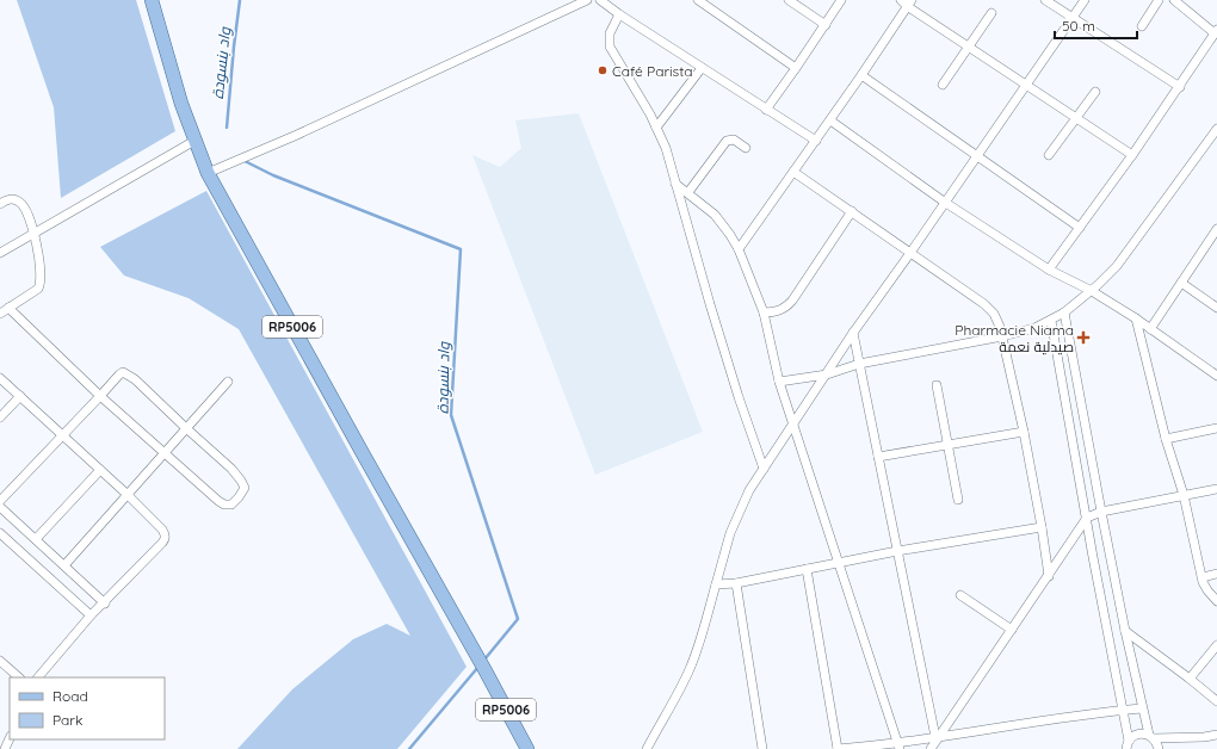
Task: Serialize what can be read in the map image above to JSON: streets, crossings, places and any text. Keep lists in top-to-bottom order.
{
  "streets": {
    "main road": ["RP5006"]
  },
  "water": ["واد بنسودة"],
  "places": {
    "other": ["Café Parista"],
    "health": ["Pharmacie Niama صيدلية نعمة"]
  },
  "legend": ["Road", "Park"],
  "scale_bar": "50 m"
}
